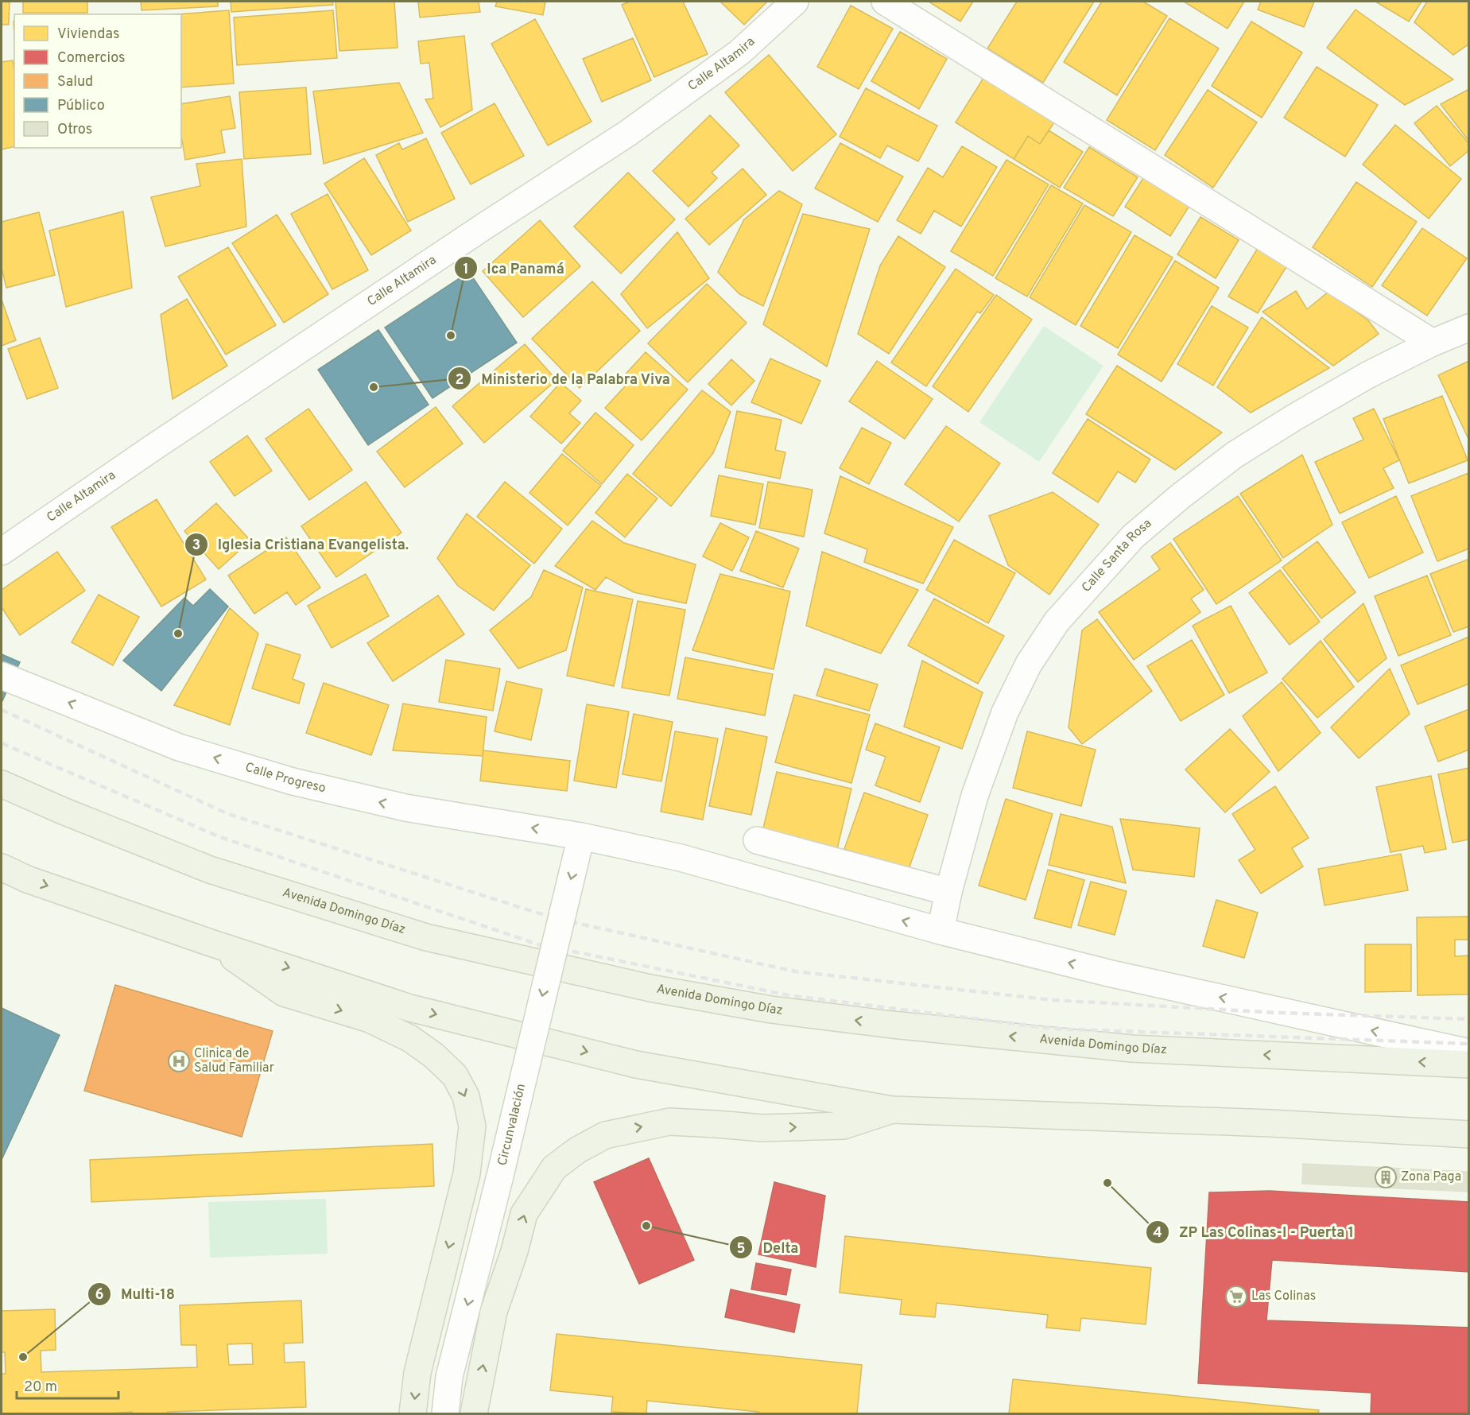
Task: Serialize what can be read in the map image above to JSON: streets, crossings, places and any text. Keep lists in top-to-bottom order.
{
  "streets": {
    "main road": ["Avenida Domingo Díaz"],
    "street": [
      "Calle Altamira",
      "Calle Santa Rosa",
      "Calle Progreso",
      "Circunvalación"
    ]
  },
  "crossings": [
    ["Calle Santa Rosa", "Calle Progreso"],
    ["Calle Progreso", "Circunvalación"]
  ],
  "one_way": ["Calle Progreso", "Circunvalación"],
  "places": {
    "other": [
      "Ica Panamá",
      "Ministerio de la Palabra Viva",
      "Iglesia Cristiana Evangelista.",
      "ZP Las Colinas-I - Puerta 1",
      "Delta",
      "Multi-18"
    ],
    "hospital": ["Clinica de Salud Familiar"],
    "building": ["Zona Paga"],
    "supermarket": ["Las Colinas"]
  },
  "legend": [
    "Viviendas",
    "Comercios",
    "Salud",
    "Público",
    "Otros"
  ],
  "scale_bar": "20 m"
}
